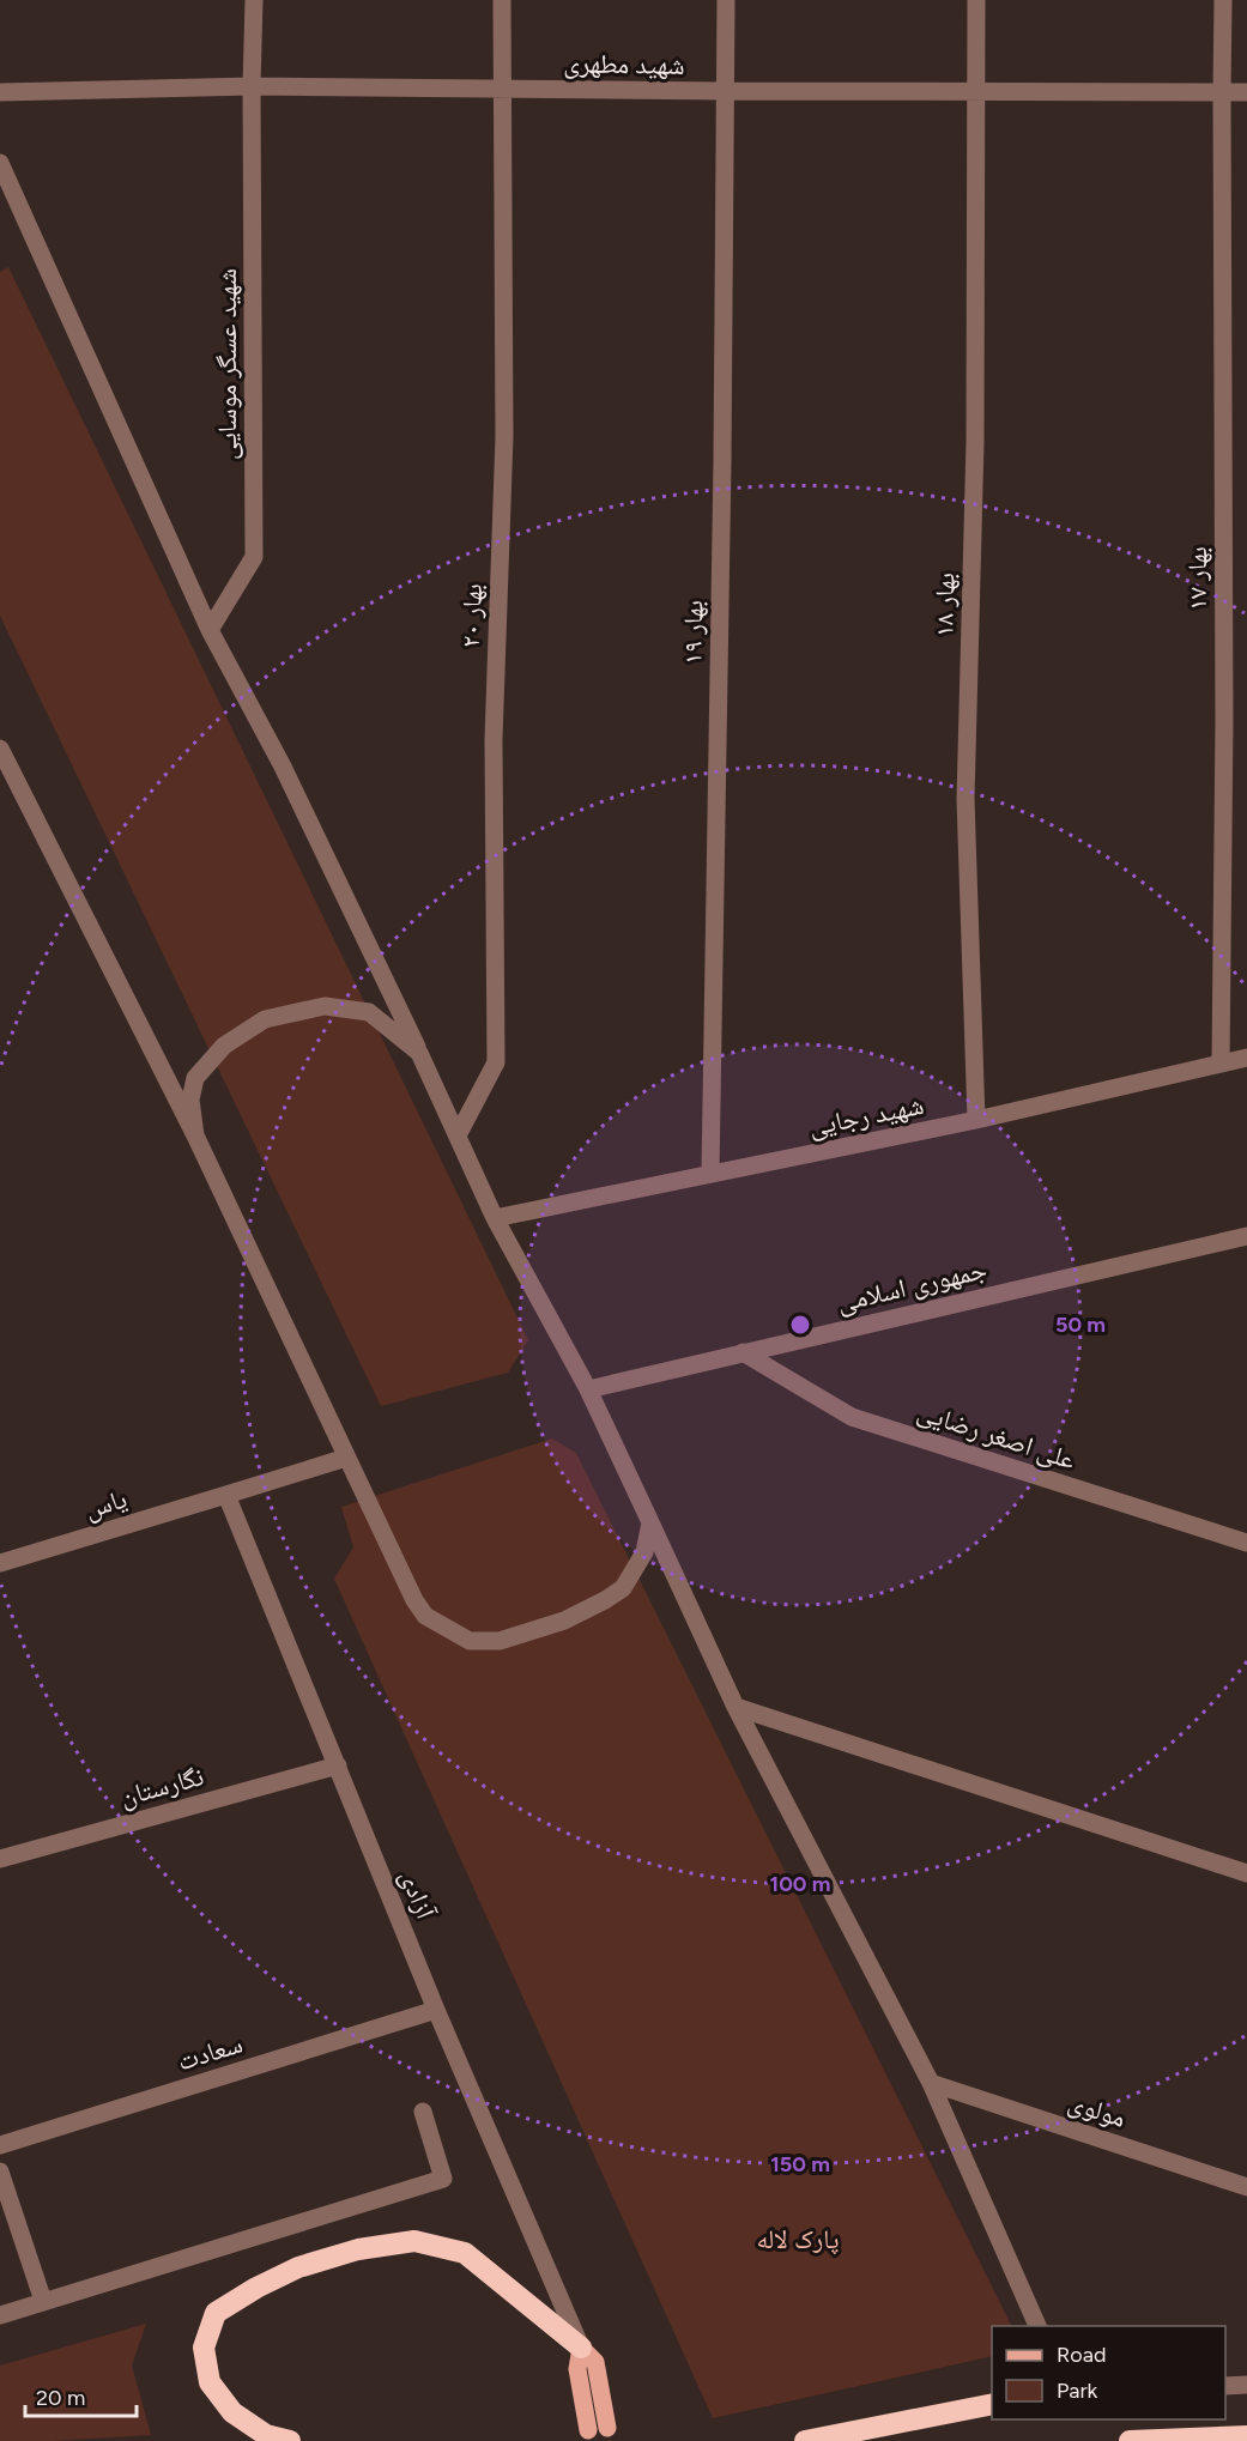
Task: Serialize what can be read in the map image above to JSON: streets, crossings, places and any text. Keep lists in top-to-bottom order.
{
  "streets": {
    "street": [
      "شهید مطهری",
      "شهید عسگر موسایی",
      "بهار ۱۷",
      "بهار ۱۸",
      "بهار ۲۰",
      "بهار ۱۹",
      "شهید رجایی",
      "جمهوری اسلامی",
      "علی اصغر رضایی",
      "یاس",
      "نگارستان",
      "آزادی",
      "سعادت",
      "مولوی"
    ]
  },
  "crossings": [
    ["شهید مطهری", "شهید عسگر موسایی"],
    ["شهید مطهری", "بهار ۱۷"],
    ["شهید مطهری", "بهار ۱۸"],
    ["شهید مطهری", "بهار ۲۰"],
    ["شهید مطهری", "بهار ۱۹"],
    ["بهار ۱۷", "شهید رجایی"],
    ["بهار ۱۸", "شهید رجایی"],
    ["بهار ۱۹", "شهید رجایی"],
    ["جمهوری اسلامی", "علی اصغر رضایی"],
    ["یاس", "آزادی"],
    ["نگارستان", "آزادی"],
    ["آزادی", "سعادت"]
  ],
  "parks": ["پارک لاله"],
  "legend": ["Road", "Park"],
  "scale_bar": "20 m",
  "rings": ["50 m", "100 m", "150 m"]
}
